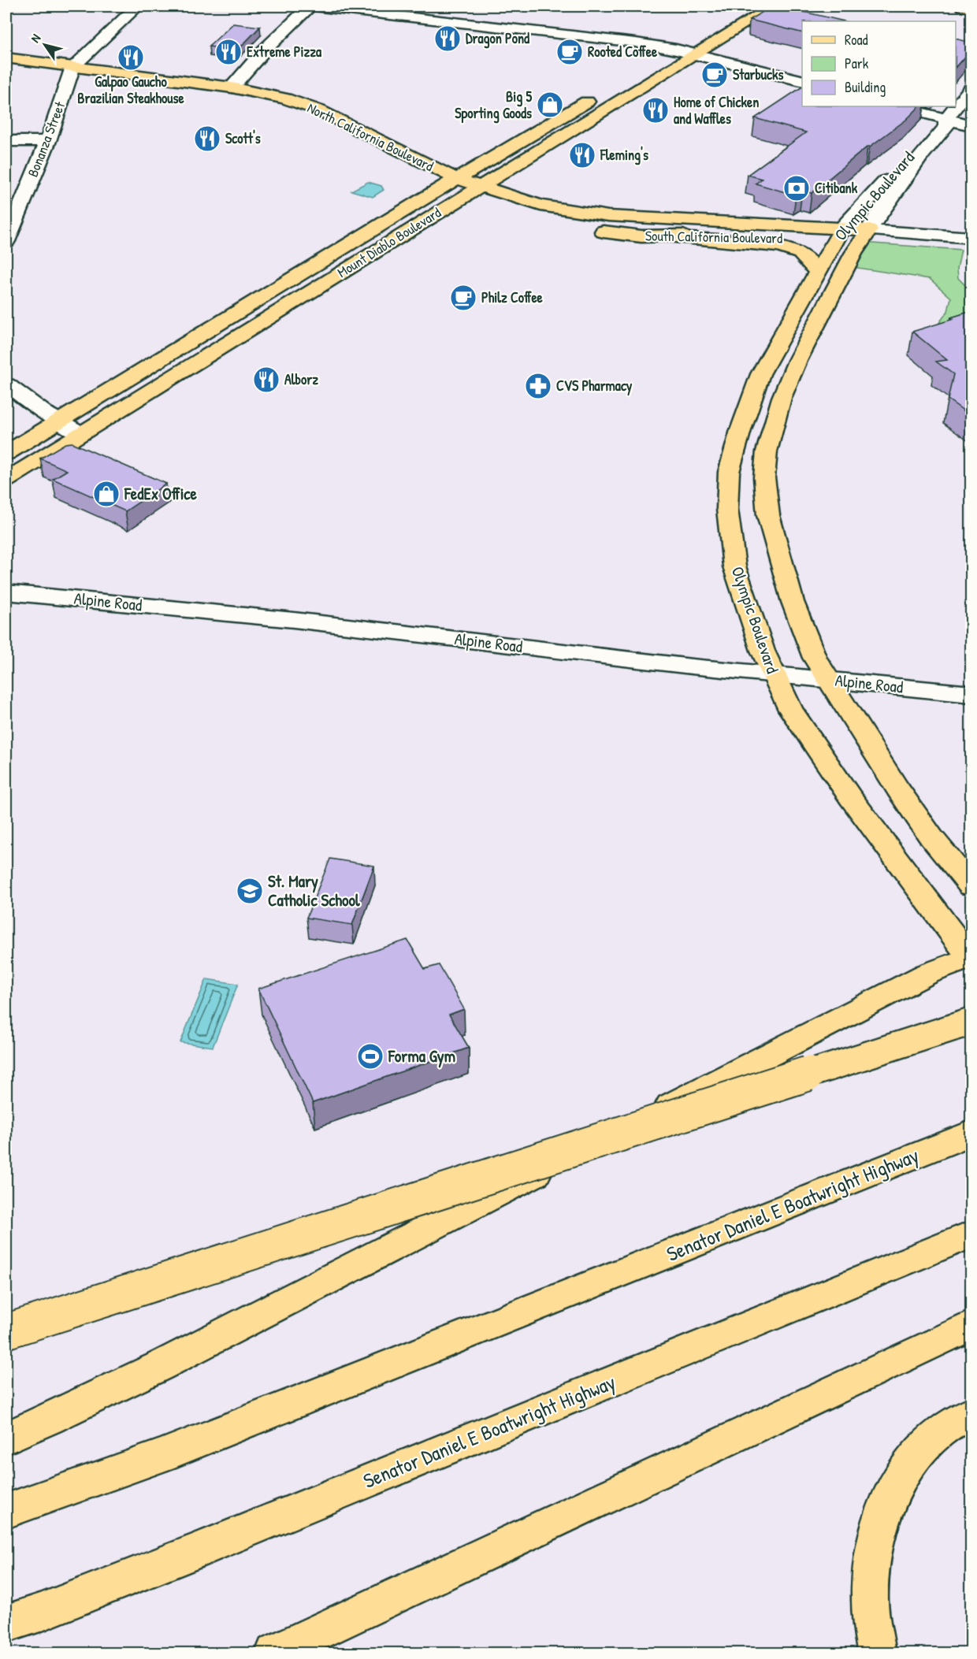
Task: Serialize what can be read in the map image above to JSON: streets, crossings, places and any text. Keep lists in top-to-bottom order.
{
  "streets": {
    "main road": [
      "North California Boulevard",
      "Olympic Boulevard",
      "South California Boulevard",
      "Mount Diablo Boulevard",
      "Senator Daniel E Boatwright Highway"
    ],
    "street": ["Bonanza Street", "Alpine Road"]
  },
  "crossings": [
    ["North California Boulevard", "Bonanza Street"],
    ["North California Boulevard", "South California Boulevard"],
    ["North California Boulevard", "Mount Diablo Boulevard"],
    ["Olympic Boulevard", "South California Boulevard"],
    ["Olympic Boulevard", "Alpine Road"],
    ["South California Boulevard", "Mount Diablo Boulevard"]
  ],
  "places": {
    "restaurant": [
      "Dragon Pond",
      "Extreme Pizza",
      "Galpao Gaucho Brazilian Steakhouse",
      "Home of Chicken and Waffles",
      "Scott's",
      "Fleming's",
      "Alborz"
    ],
    "cafe": ["Rooted Coffee", "Starbucks", "Philz Coffee"],
    "shop": ["Big 5 Sporting Goods", "FedEx Office"],
    "bank": ["Citibank"],
    "pharmacy": ["CVS Pharmacy"],
    "school or university": ["St. Mary Catholic School"],
    "sports": ["Forma Gym"]
  },
  "legend": ["Road", "Park", "Building"],
  "north": "top left"
}
